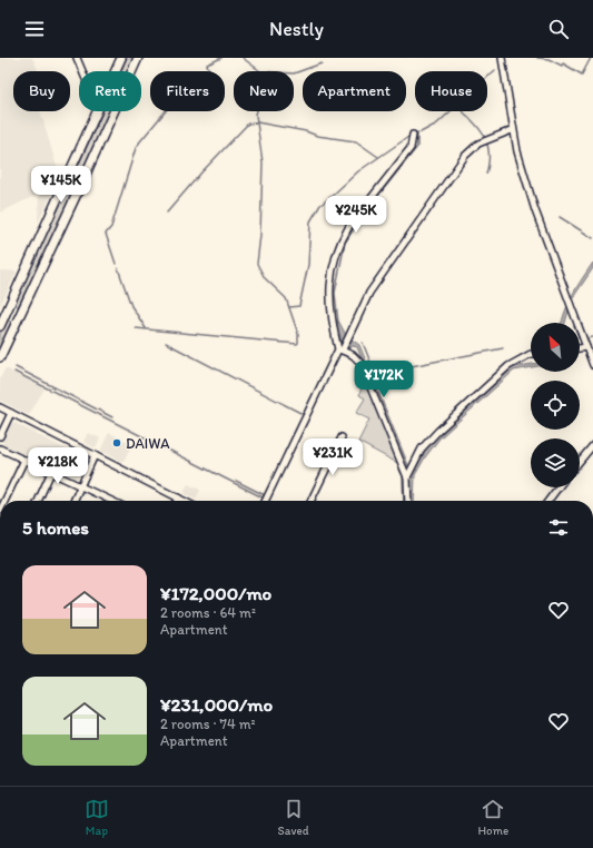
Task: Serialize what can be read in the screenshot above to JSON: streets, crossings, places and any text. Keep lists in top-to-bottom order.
{
  "places": ["DAIWA"],
  "north": "top left",
  "page": {
    "header": "Nestly",
    "chip": [
      "Buy",
      "Rent",
      "Filters",
      "New",
      "Apartment",
      "House"
    ],
    "price": [
      "¥145K",
      "¥245K",
      "¥172K",
      "¥231K",
      "¥218K"
    ],
    "heading": "5 homes",
    "list": [
      {
        "name": "¥172,000/mo",
        "note": "2 rooms · 64 m² · Apartment"
      },
      {
        "name": "¥231,000/mo",
        "note": "2 rooms · 74 m² · Apartment"
      }
    ],
    "tabs": ["Map", "Saved", "Home"]
  }
}
